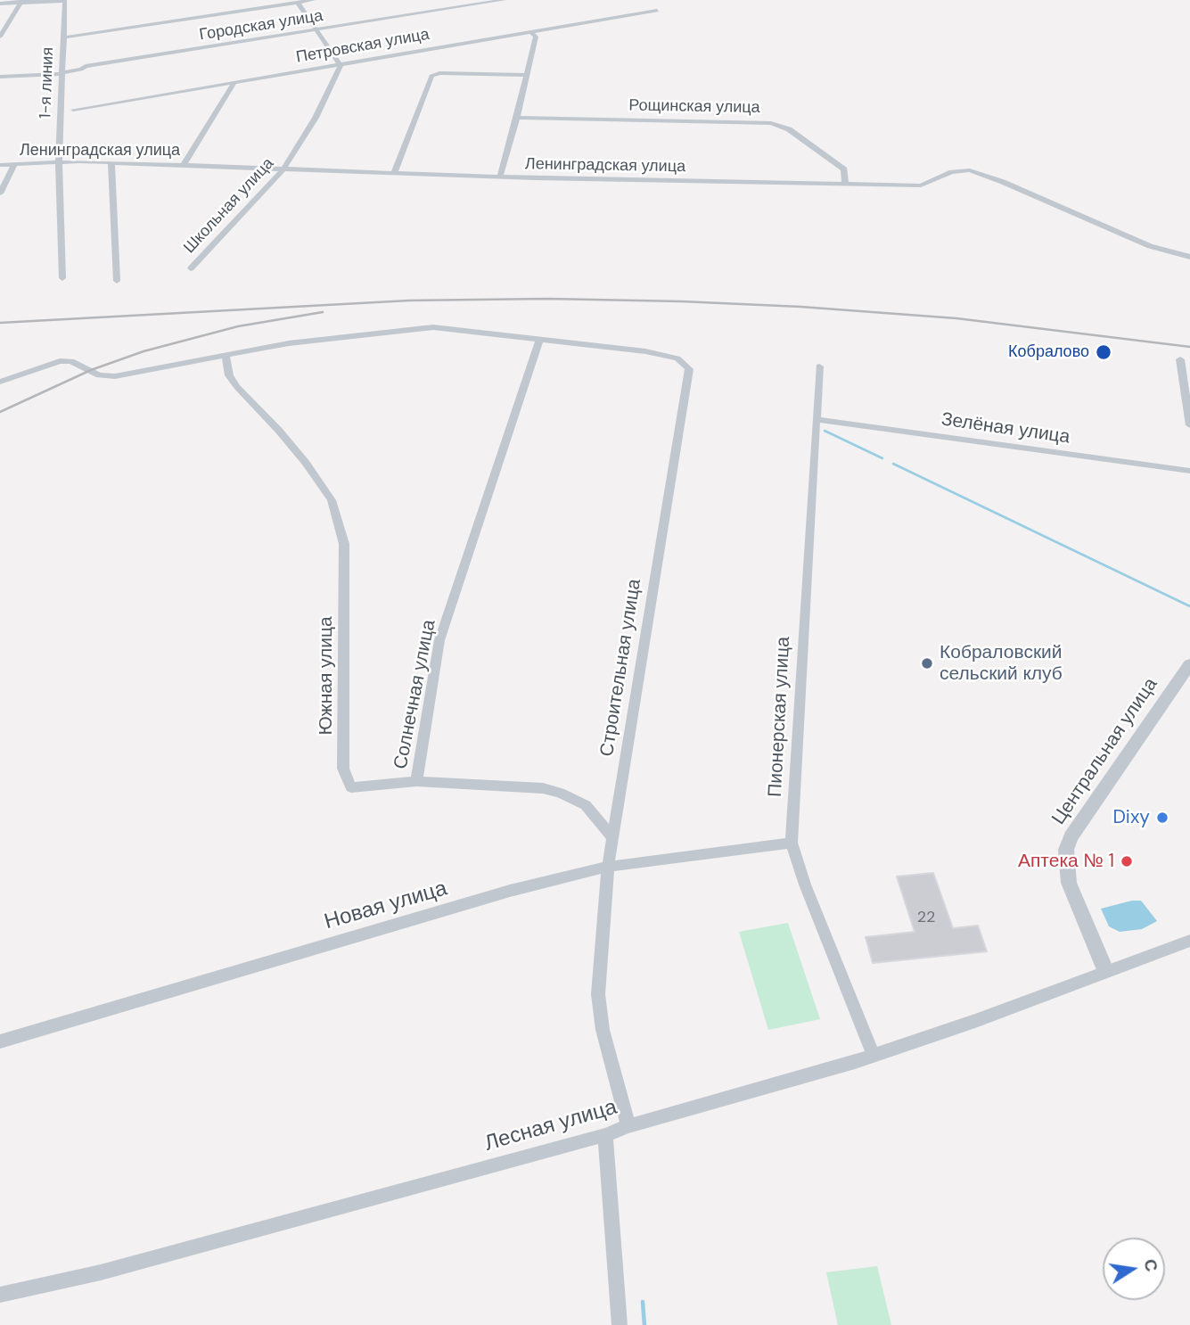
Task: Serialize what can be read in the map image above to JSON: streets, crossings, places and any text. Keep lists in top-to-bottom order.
{
  "streets": {
    "street": [
      "Городская улица",
      "Петровская улица",
      "1-я линия",
      "Рощинская улица",
      "Ленинградская улица",
      "Школьная улица",
      "Зелёная улица",
      "Строительная улица",
      "Южная улица",
      "Солнечная улица",
      "Пионерская улица",
      "Центральная улица",
      "Новая улица",
      "Лесная улица"
    ]
  },
  "crossings": [
    ["Городская улица", "1-я линия"],
    ["Петровская улица", "Школьная улица"],
    ["1-я линия", "Ленинградская улица"],
    ["Рощинская улица", "Ленинградская улица"],
    ["Ленинградская улица", "Школьная улица"],
    ["Зелёная улица", "Пионерская улица"],
    ["Строительная улица", "Солнечная улица"],
    ["Строительная улица", "Новая улица"],
    ["Строительная улица", "Лесная улица"],
    ["Южная улица", "Солнечная улица"],
    ["Пионерская улица", "Новая улица"],
    ["Пионерская улица", "Лесная улица"],
    ["Центральная улица", "Лесная улица"]
  ],
  "places": [
    "Кобралово",
    "Кобраловский сельский клуб",
    "Dixy",
    "Аптека № 1"
  ],
  "house_numbers": ["22"],
  "north": "right"
}
